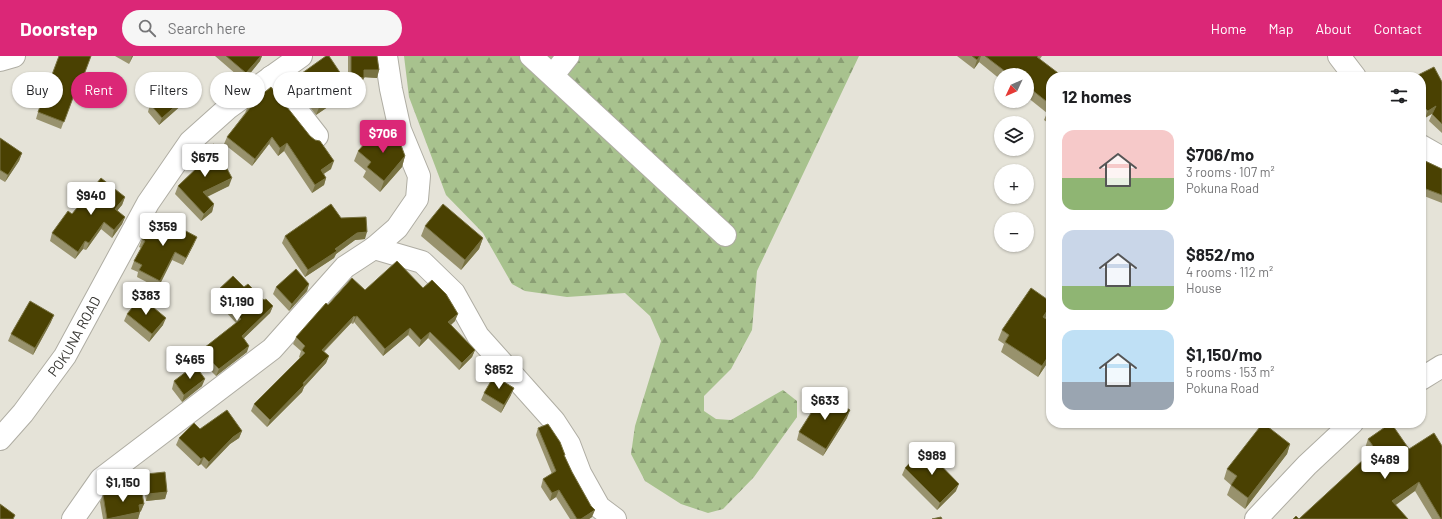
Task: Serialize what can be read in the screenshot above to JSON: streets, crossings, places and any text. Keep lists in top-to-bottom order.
{
  "streets": {
    "street": ["POKUNA ROAD"]
  },
  "north": "bottom left",
  "page": {
    "header": "Doorstep",
    "search": "Search here",
    "nav": [
      "Home",
      "Map",
      "About",
      "Contact"
    ],
    "map_buttons": ["+", "−"],
    "chip": [
      "Buy",
      "Rent",
      "Filters",
      "New",
      "Apartment"
    ],
    "heading": "12 homes",
    "price": [
      "$706",
      "$675",
      "$940",
      "$359",
      "$383",
      "$1,190",
      "$465",
      "$852",
      "$633",
      "$989",
      "$489",
      "$1,150"
    ],
    "list": [
      {
        "name": "$706/mo",
        "note": "3 rooms · 107 m² · Pokuna Road"
      },
      {
        "name": "$852/mo",
        "note": "4 rooms · 112 m² · House"
      },
      {
        "name": "$1,150/mo",
        "note": "5 rooms · 153 m² · Pokuna Road"
      }
    ]
  }
}
